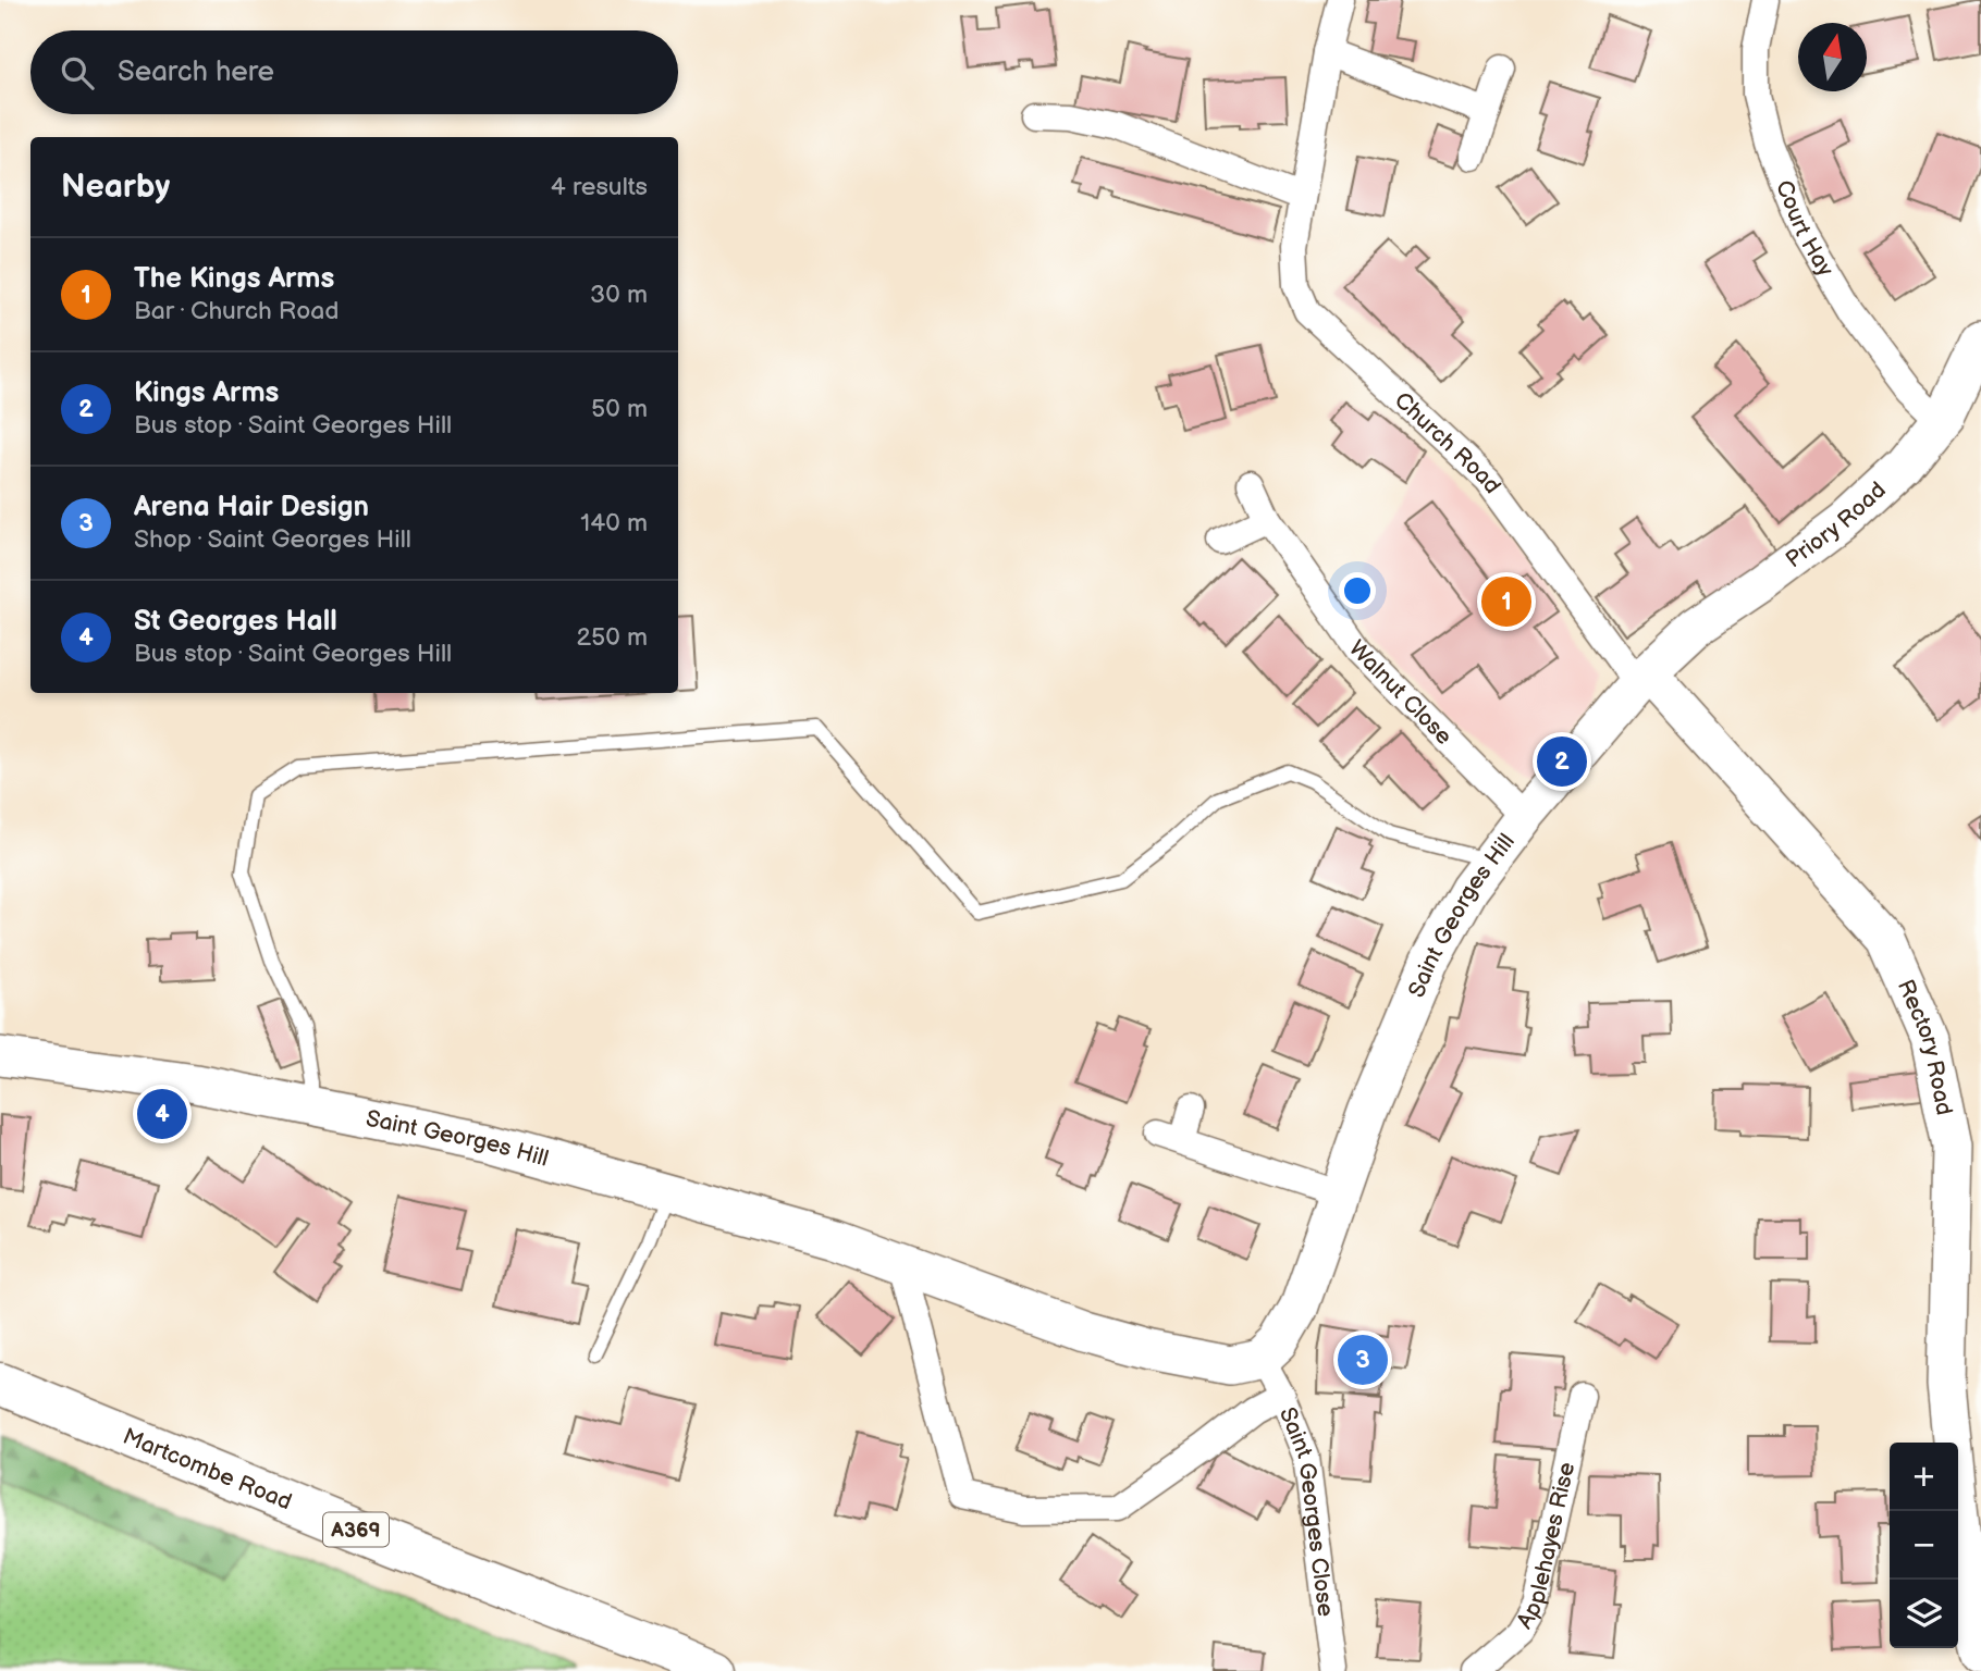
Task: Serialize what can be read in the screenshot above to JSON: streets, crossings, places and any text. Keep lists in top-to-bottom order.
{
  "streets": {
    "main road": ["Martcombe Road", "A369"],
    "street": [
      "Court Hay",
      "Church Road",
      "Priory Road",
      "Walnut Close",
      "Saint Georges Hill",
      "Rectory Road",
      "Saint Georges Close",
      "Applehayes Rise"
    ]
  },
  "crossings": [
    ["Court Hay", "Priory Road"],
    ["Church Road", "Priory Road"],
    ["Church Road", "Saint Georges Hill"],
    ["Church Road", "Rectory Road"],
    ["Priory Road", "Saint Georges Hill"],
    ["Priory Road", "Rectory Road"],
    ["Walnut Close", "Saint Georges Hill"],
    ["Saint Georges Hill", "Rectory Road"],
    ["Saint Georges Hill", "Saint Georges Close"]
  ],
  "north": "top",
  "page": {
    "search": "Search here",
    "heading": ["Nearby", "4 results"],
    "list": [
      {
        "mark": "1",
        "name": "The Kings Arms",
        "note": "Bar · Church Road",
        "value": "30 m"
      },
      {
        "mark": "2",
        "name": "Kings Arms",
        "note": "Bus stop · Saint Georges Hill",
        "value": "50 m"
      },
      {
        "mark": "3",
        "name": "Arena Hair Design",
        "note": "Shop · Saint Georges Hill",
        "value": "140 m"
      },
      {
        "mark": "4",
        "name": "St Georges Hall",
        "note": "Bus stop · Saint Georges Hill",
        "value": "250 m"
      }
    ],
    "pins": [
      "1",
      "2",
      "4",
      "3"
    ],
    "map_buttons": ["+", "−"]
  }
}
